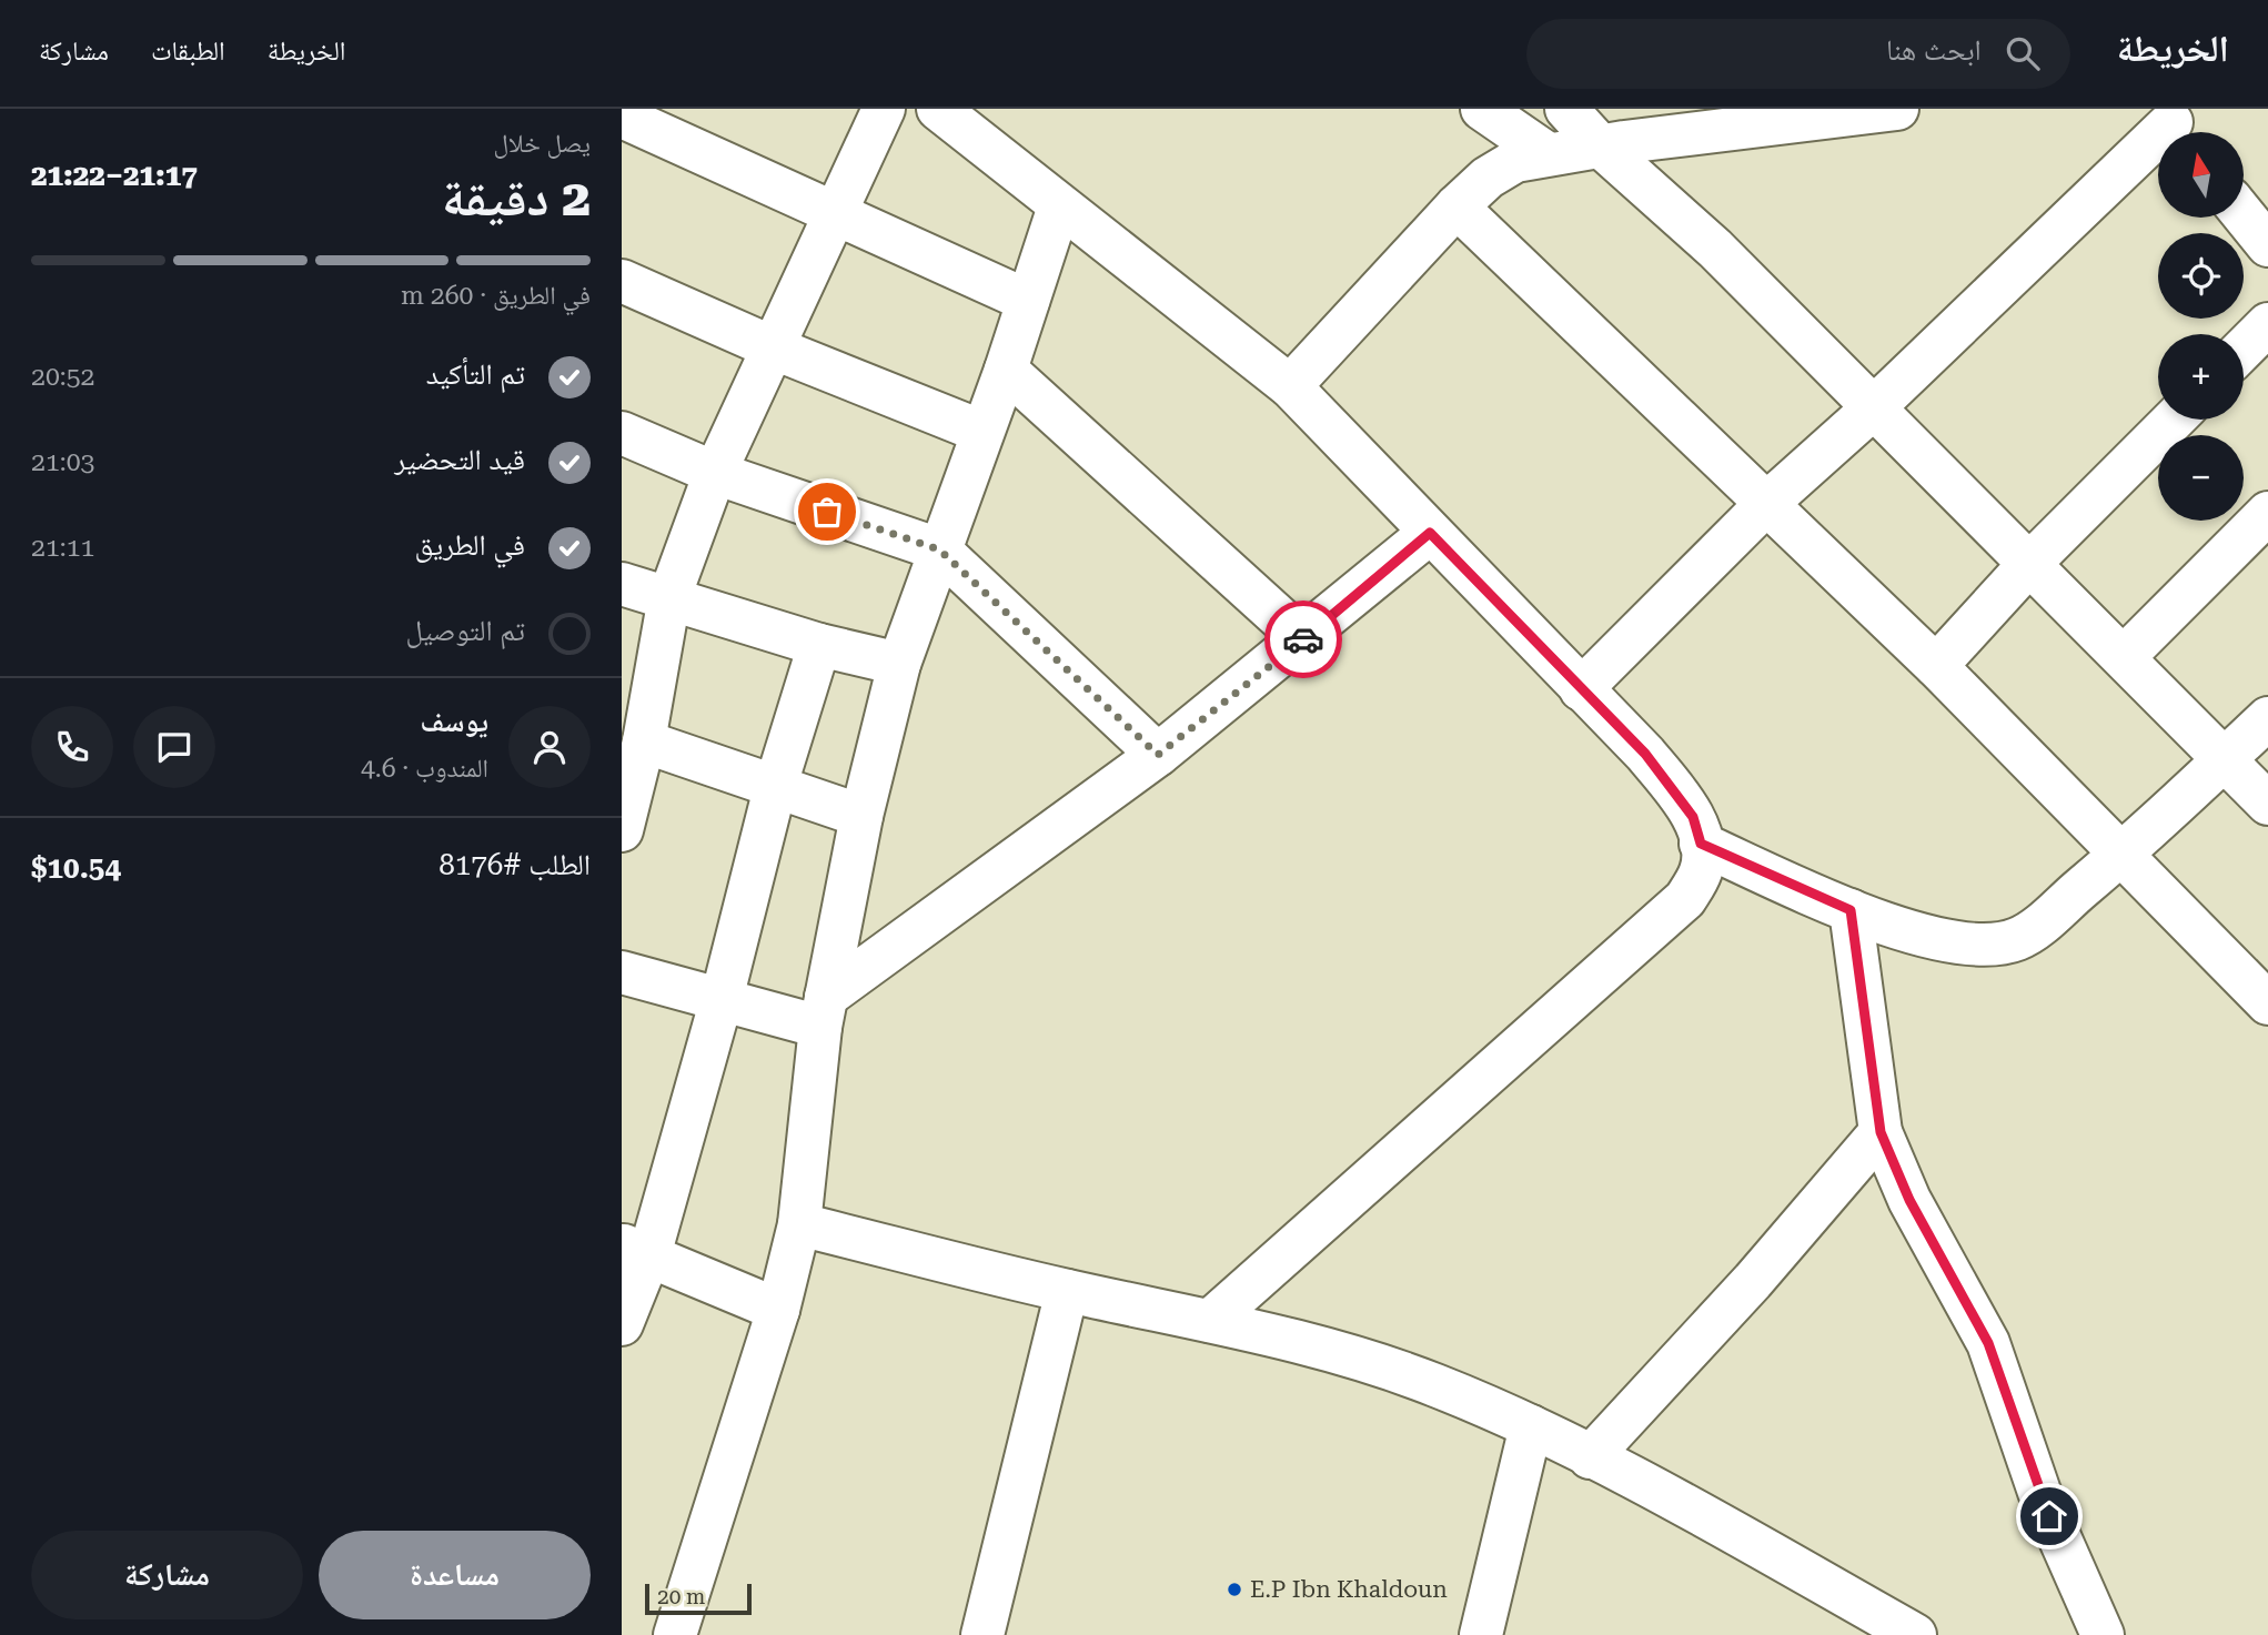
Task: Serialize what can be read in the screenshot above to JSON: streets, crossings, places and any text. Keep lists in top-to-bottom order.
{
  "places": ["E.P Ibn Khaldoun"],
  "scale_bar": "20 m",
  "north": "top",
  "page": {
    "header": "الخريطة",
    "search": "ابحث هنا",
    "nav": ["الخريطة", "الطبقات", "مشاركة"],
    "heading": ["2 دقيقة", "يصل خلال", "21:17–21:22"],
    "panel": [
      "يوسف",
      "المندوب · 4.6",
      "الطلب #8176",
      "$10.54"
    ],
    "map_buttons": ["+", "−"],
    "bar": "في الطريق · 260 m",
    "list": [
      ["تم التأكيد", "20:52"],
      ["قيد التحضير", "21:03"],
      ["في الطريق", "21:11"],
      "تم التوصيل"
    ],
    "buttons": ["مساعدة", "مشاركة"],
    "scale": "20 m"
  }
}
